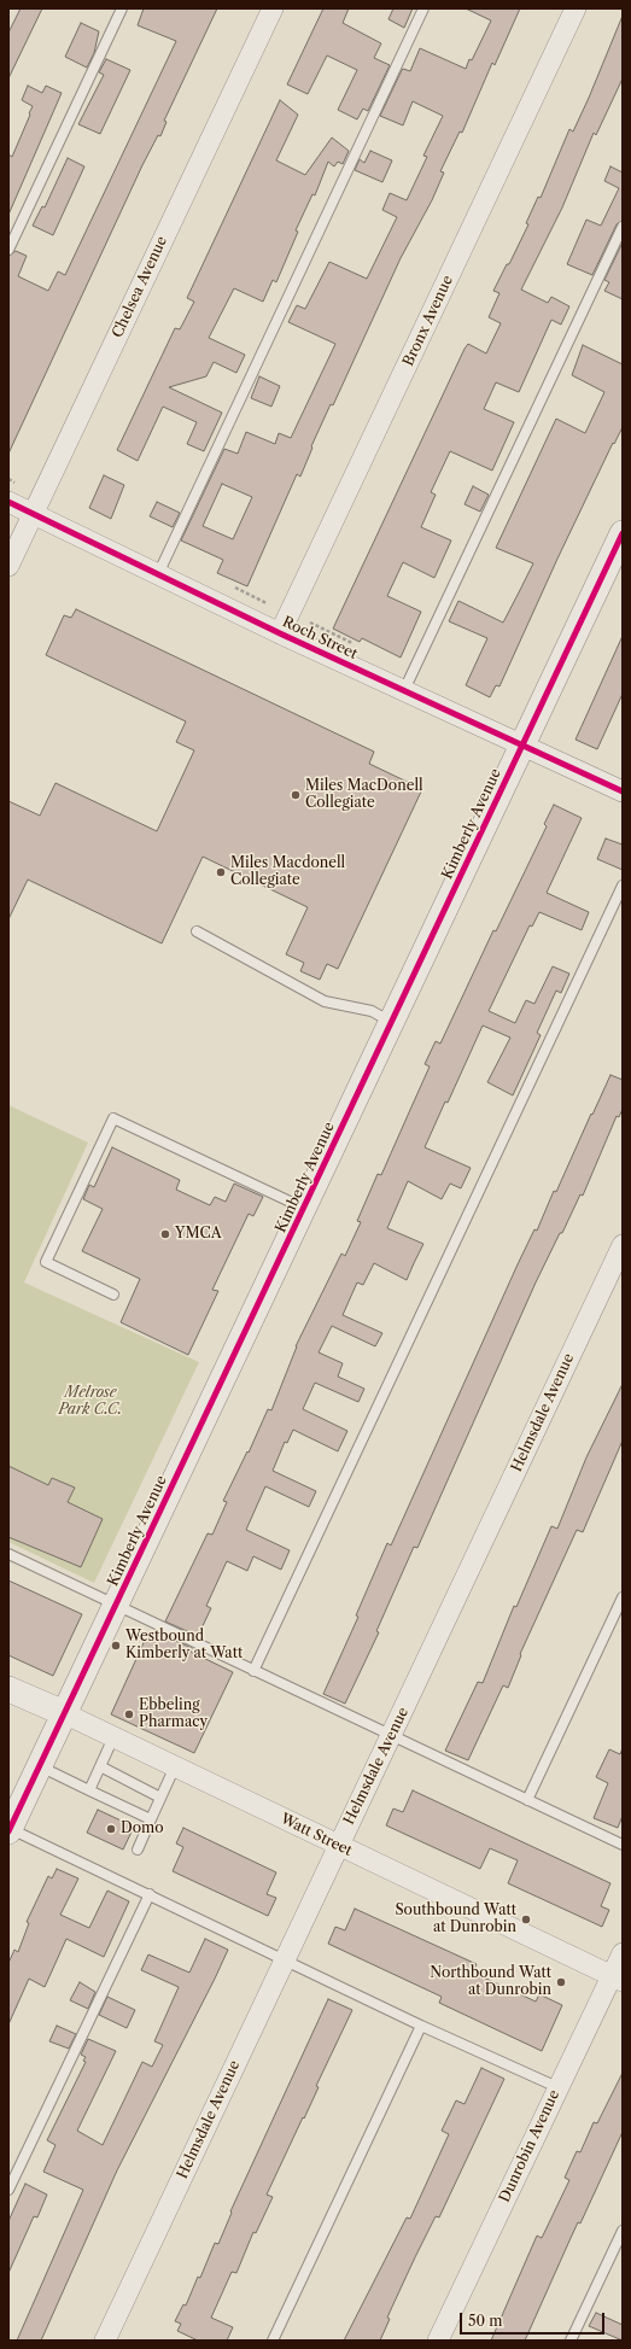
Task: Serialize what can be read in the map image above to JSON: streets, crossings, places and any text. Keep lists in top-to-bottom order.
{
  "streets": {
    "street": [
      "Chelsea Avenue",
      "Bronx Avenue",
      "Roch Street",
      "Kimberly Avenue",
      "Helmsdale Avenue",
      "Watt Street",
      "Dunrobin Avenue"
    ]
  },
  "crossings": [
    ["Chelsea Avenue", "Roch Street"],
    ["Bronx Avenue", "Roch Street"],
    ["Roch Street", "Kimberly Avenue"],
    ["Kimberly Avenue", "Watt Street"],
    ["Helmsdale Avenue", "Watt Street"],
    ["Watt Street", "Dunrobin Avenue"]
  ],
  "parks": ["Melrose Park C.C."],
  "places": [
    "Miles MacDonell Collegiate",
    "Miles Macdonell Collegiate",
    "YMCA",
    "Westbound Kimberly at Watt",
    "Ebbeling Pharmacy",
    "Domo",
    "Southbound Watt at Dunrobin",
    "Northbound Watt at Dunrobin"
  ],
  "scale_bar": "50 m"
}
